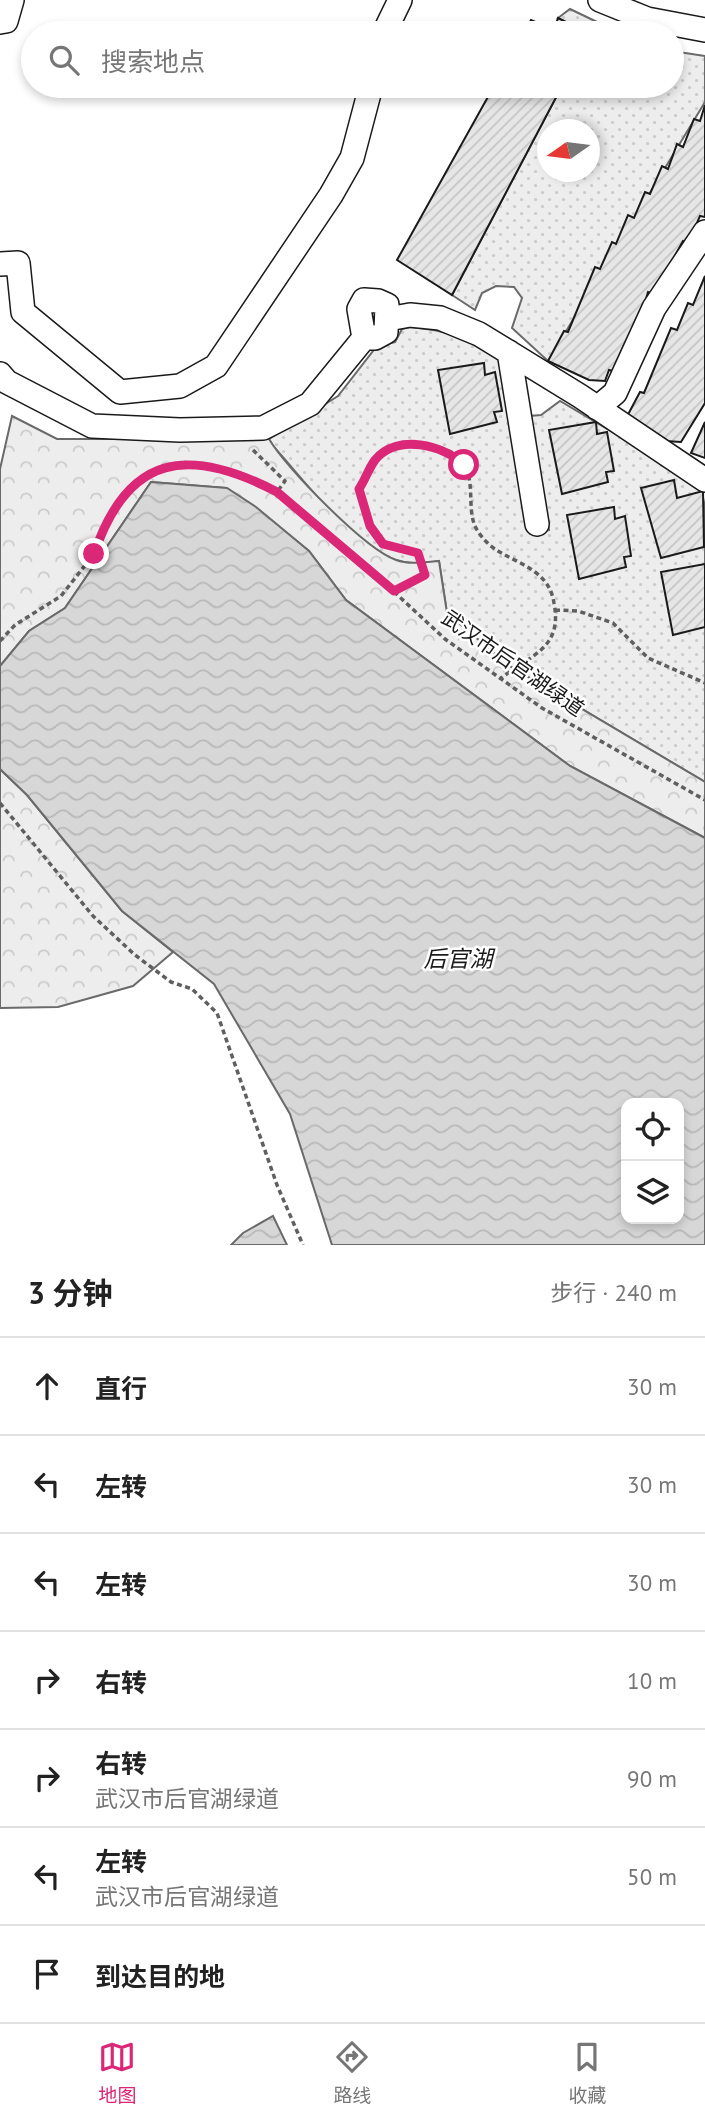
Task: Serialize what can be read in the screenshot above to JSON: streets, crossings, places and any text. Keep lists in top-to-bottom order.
{
  "streets": {
    "path": ["武汉市后官湖绿道"]
  },
  "water": ["后官湖"],
  "north": "left",
  "page": {
    "search": "搜索地点",
    "heading": ["3 分钟", "步行 · 240 m"],
    "list": [
      ["直行", "30 m"],
      ["左转", "30 m"],
      ["左转", "30 m"],
      ["右转", "10 m"],
      ["右转", "武汉市后官湖绿道", "90 m"],
      ["左转", "武汉市后官湖绿道", "50 m"],
      "到达目的地"
    ],
    "nav": ["地图", "路线", "收藏"]
  }
}
